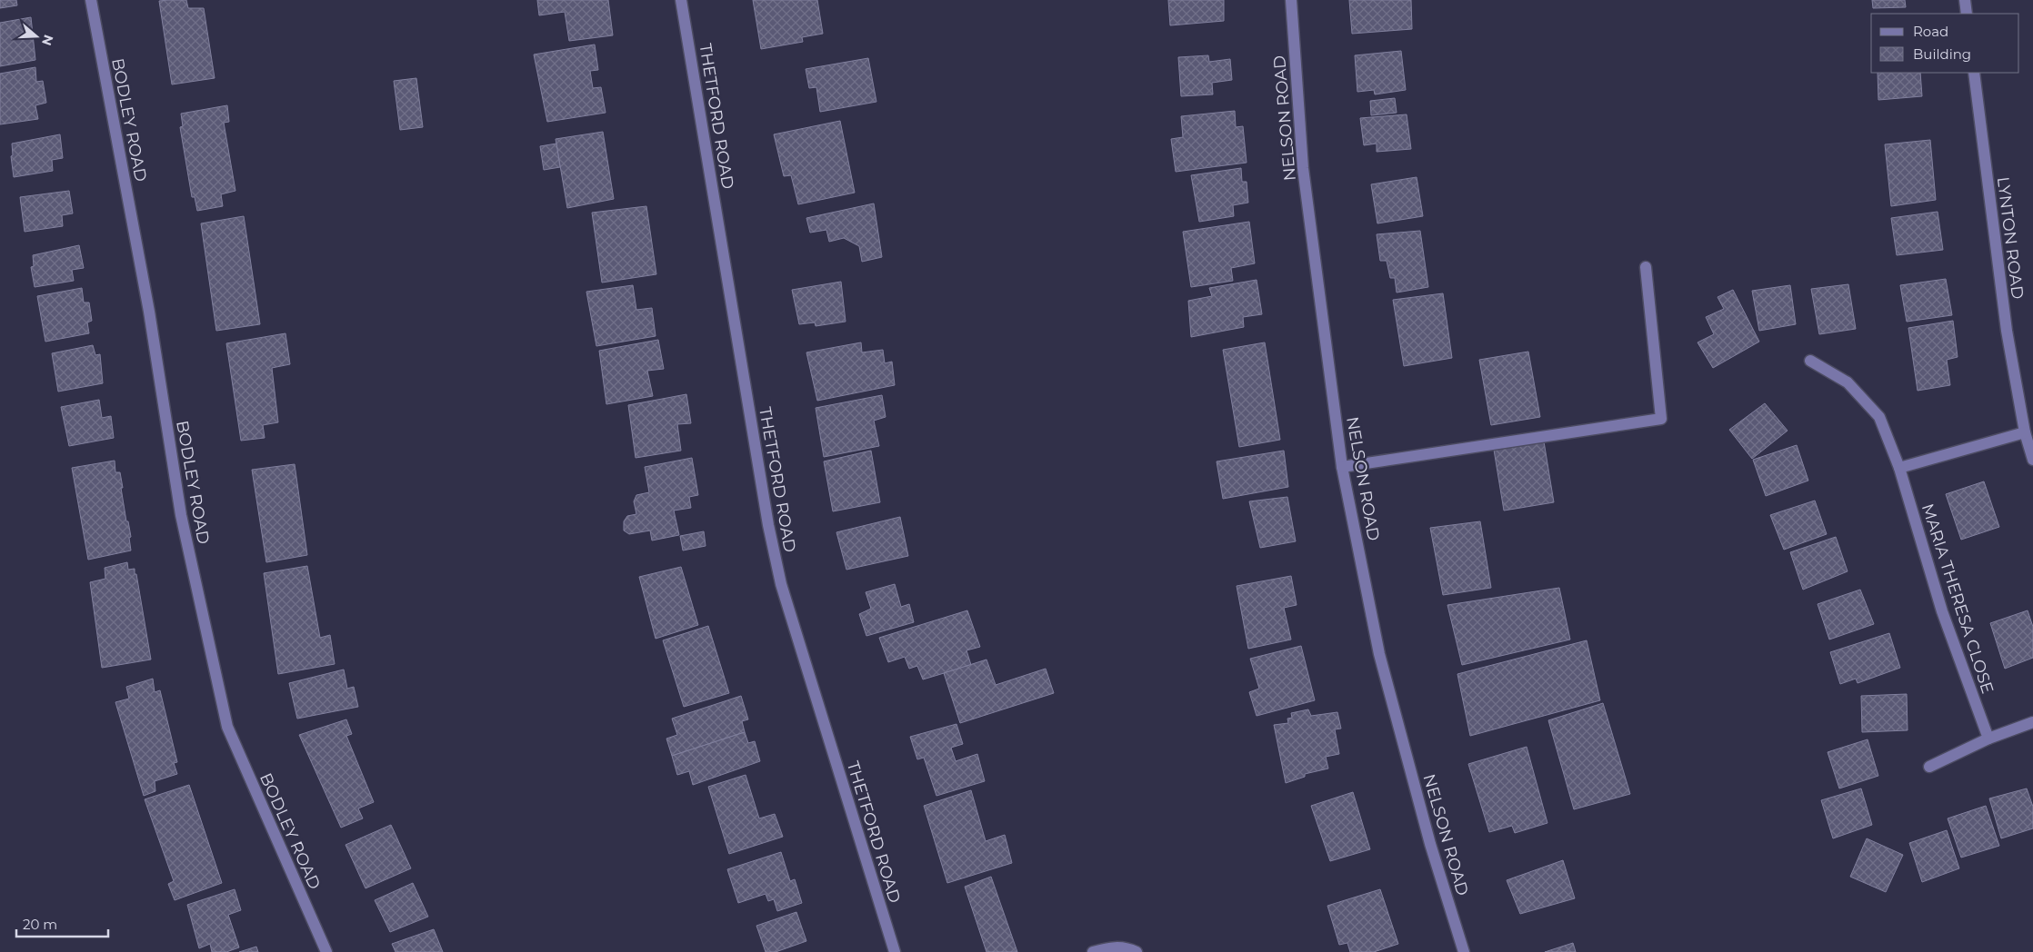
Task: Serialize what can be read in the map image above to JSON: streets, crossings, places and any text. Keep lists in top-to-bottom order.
{
  "streets": {
    "street": [
      "THETFORD ROAD",
      "NELSON ROAD",
      "BODLEY ROAD",
      "LYNTON ROAD",
      "MARIA THERESA CLOSE"
    ]
  },
  "legend": ["Road", "Building"],
  "scale_bar": "20 m",
  "north": "right"
}
